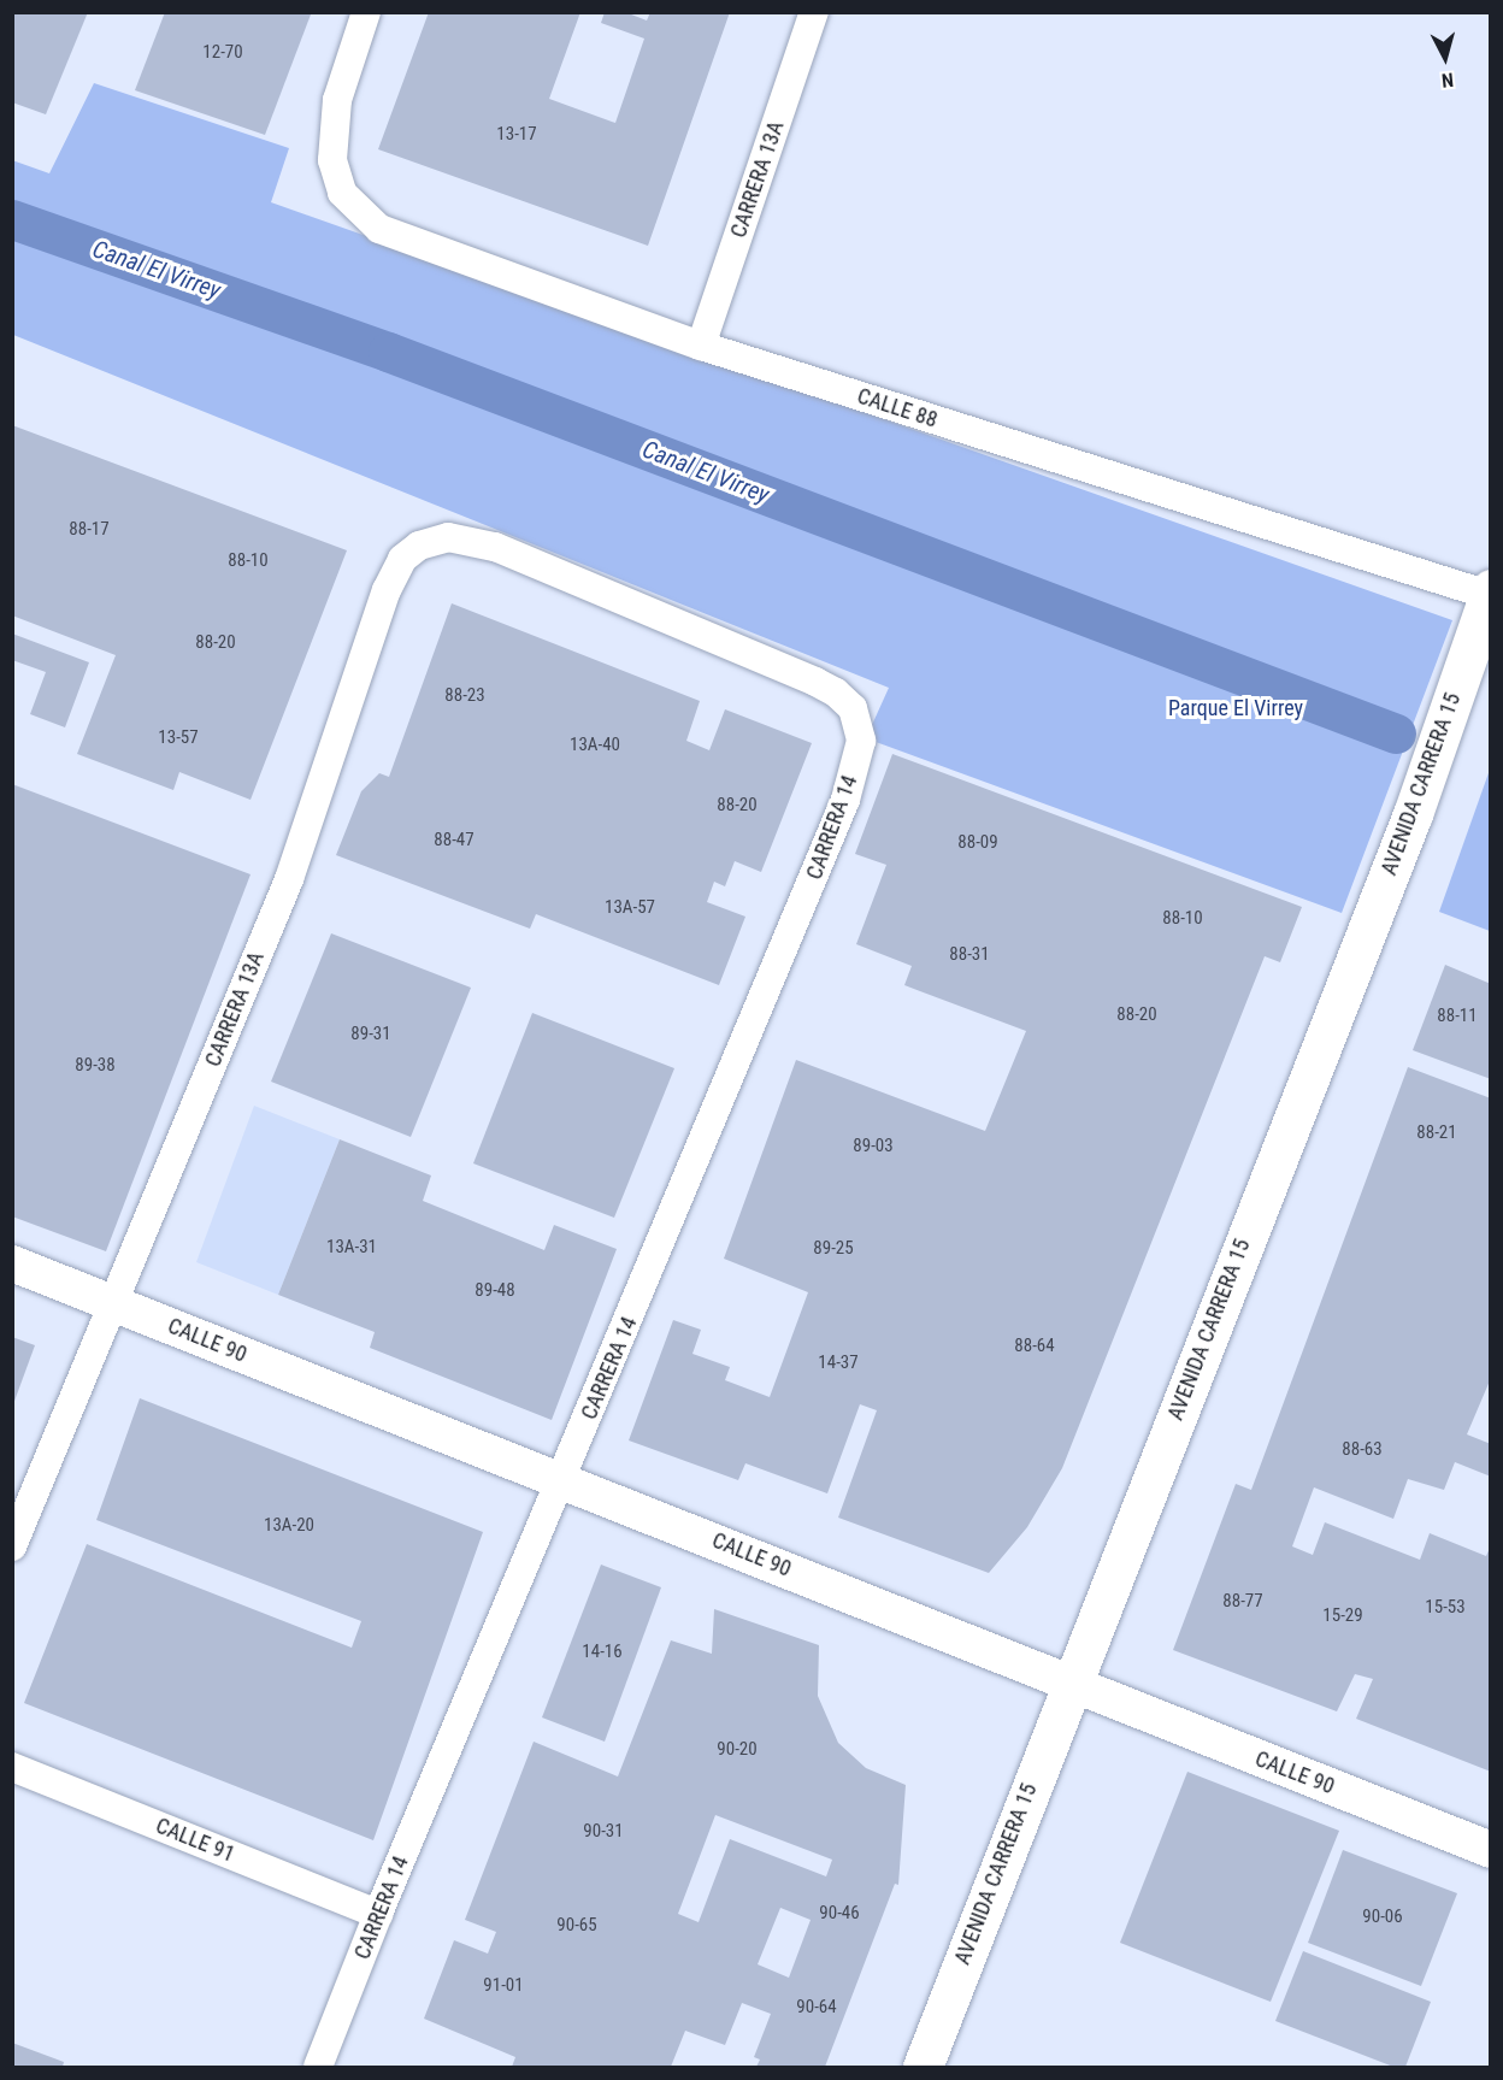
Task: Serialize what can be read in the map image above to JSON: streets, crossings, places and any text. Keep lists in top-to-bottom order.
{
  "streets": {
    "main road": ["AVENIDA CARRERA 15"],
    "street": [
      "CARRERA 13A",
      "CALLE 88",
      "CARRERA 14",
      "CALLE 90",
      "CALLE 91"
    ]
  },
  "crossings": [
    ["CARRERA 13A", "CALLE 88"],
    ["CARRERA 13A", "CARRERA 14"],
    ["CARRERA 13A", "CALLE 90"],
    ["CALLE 88", "AVENIDA CARRERA 15"],
    ["AVENIDA CARRERA 15", "CALLE 90"],
    ["CARRERA 14", "CALLE 90"],
    ["CARRERA 14", "CALLE 91"]
  ],
  "water": ["Canal El Virrey"],
  "parks": ["Parque El Virrey"],
  "house_numbers": [
    "12-70",
    "13-17",
    "88-17",
    "88-10",
    "88-20",
    "88-23",
    "13-57",
    "13A-40",
    "88-20",
    "88-47",
    "88-09",
    "13A-57",
    "88-10",
    "88-31",
    "88-20",
    "88-11",
    "89-31",
    "89-38",
    "88-21",
    "89-03",
    "13A-31",
    "89-25",
    "89-48",
    "88-64",
    "14-37",
    "88-63",
    "13A-20",
    "88-77",
    "15-53",
    "15-29",
    "14-16",
    "90-20",
    "90-31",
    "90-46",
    "90-06",
    "90-65",
    "91-01",
    "90-64"
  ],
  "north": "bottom"
}
